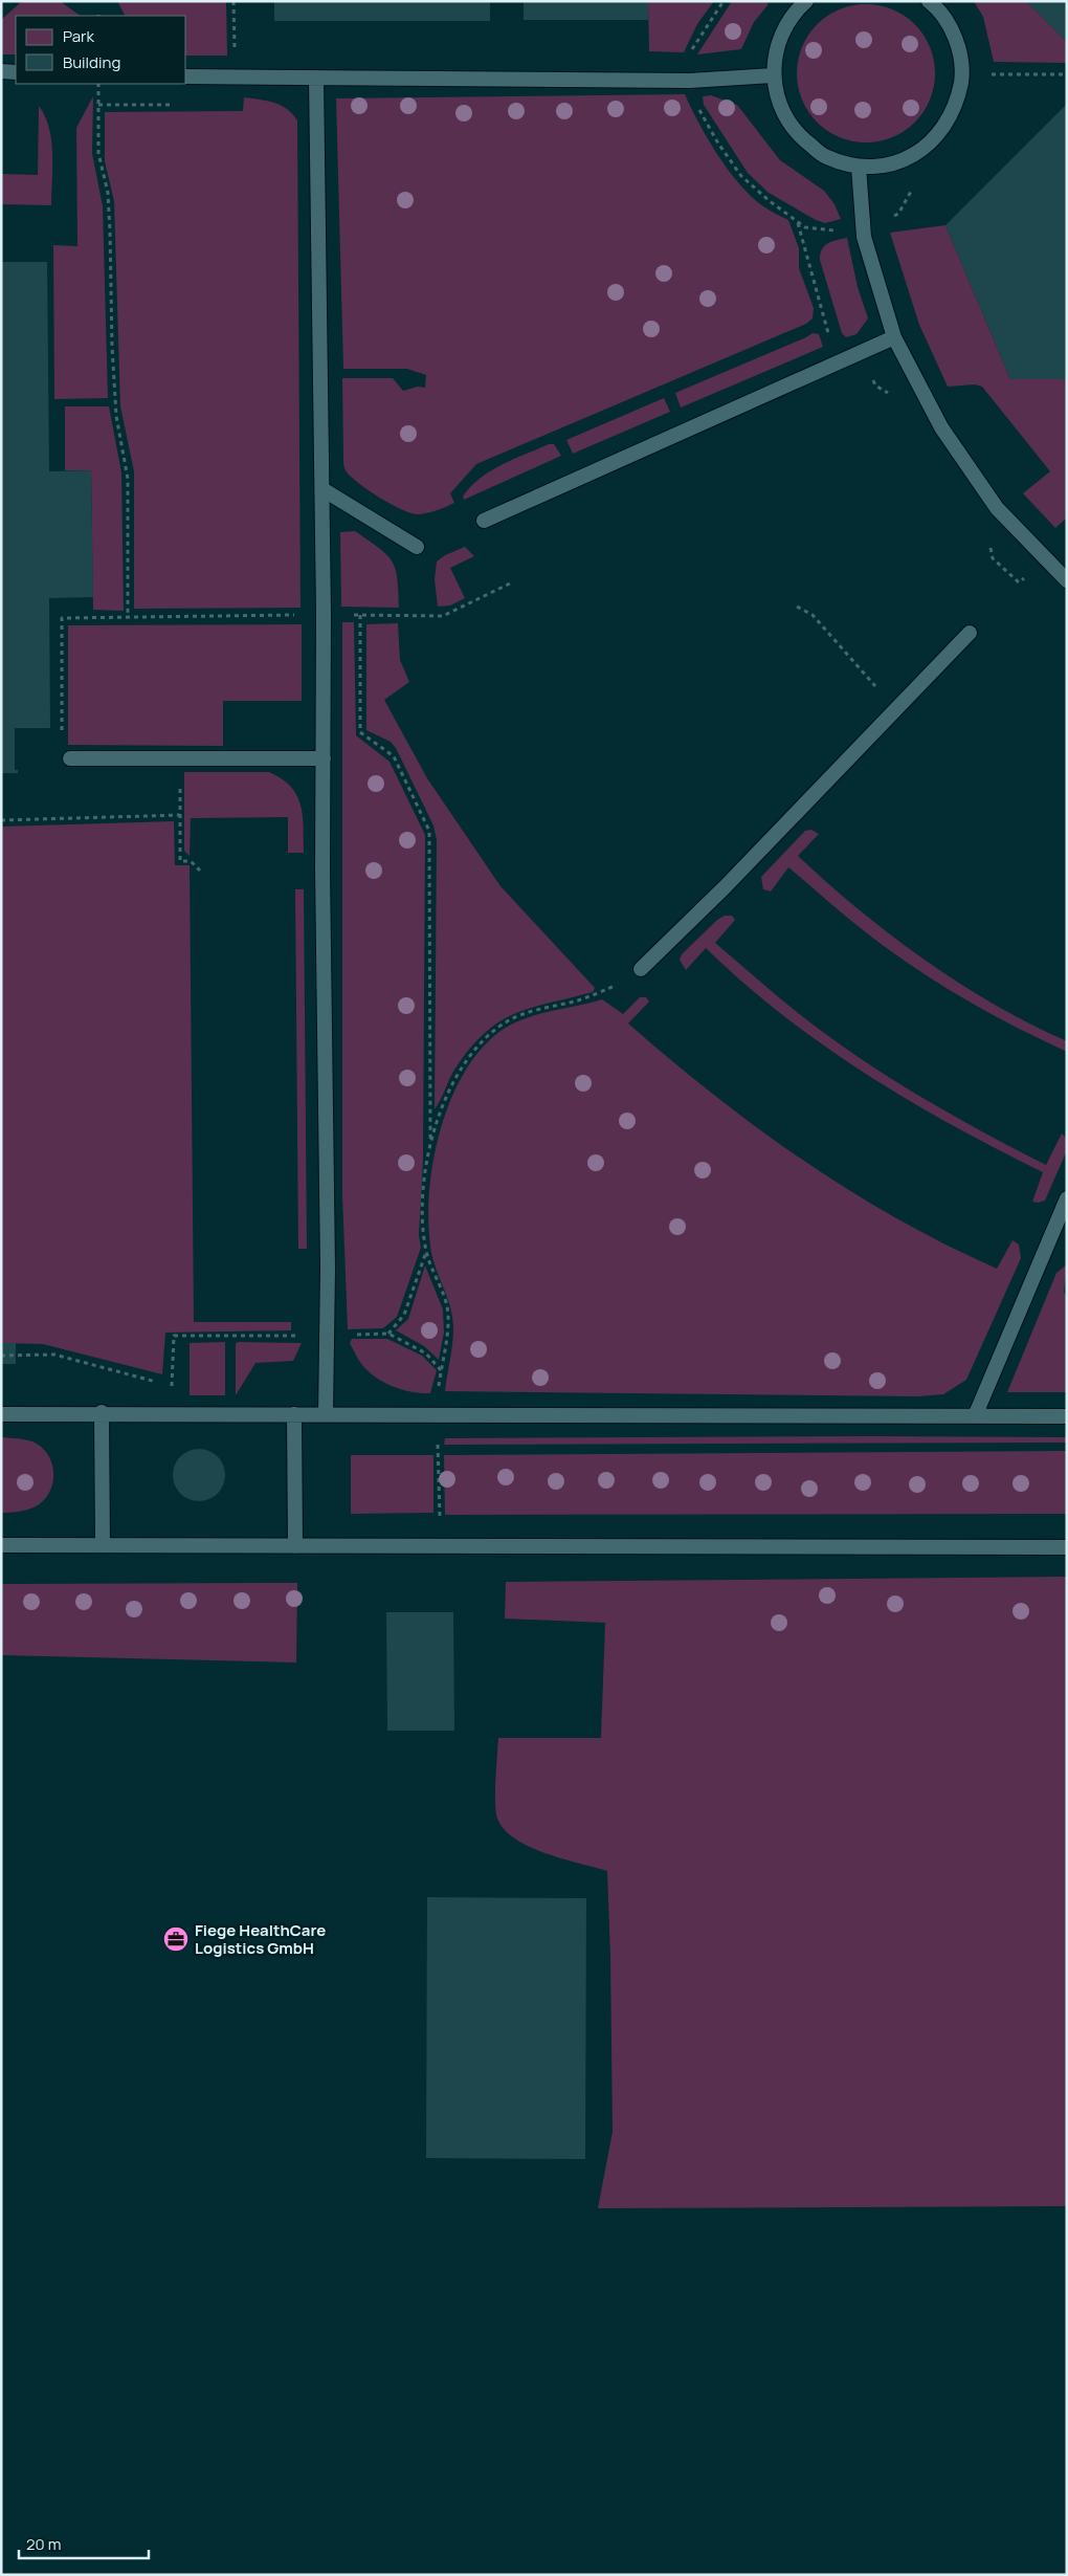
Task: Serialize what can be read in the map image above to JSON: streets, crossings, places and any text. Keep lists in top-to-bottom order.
{
  "places": {
    "office": ["Fiege HealthCare Logistics GmbH"]
  },
  "legend": ["Park", "Building"],
  "scale_bar": "20 m"
}
